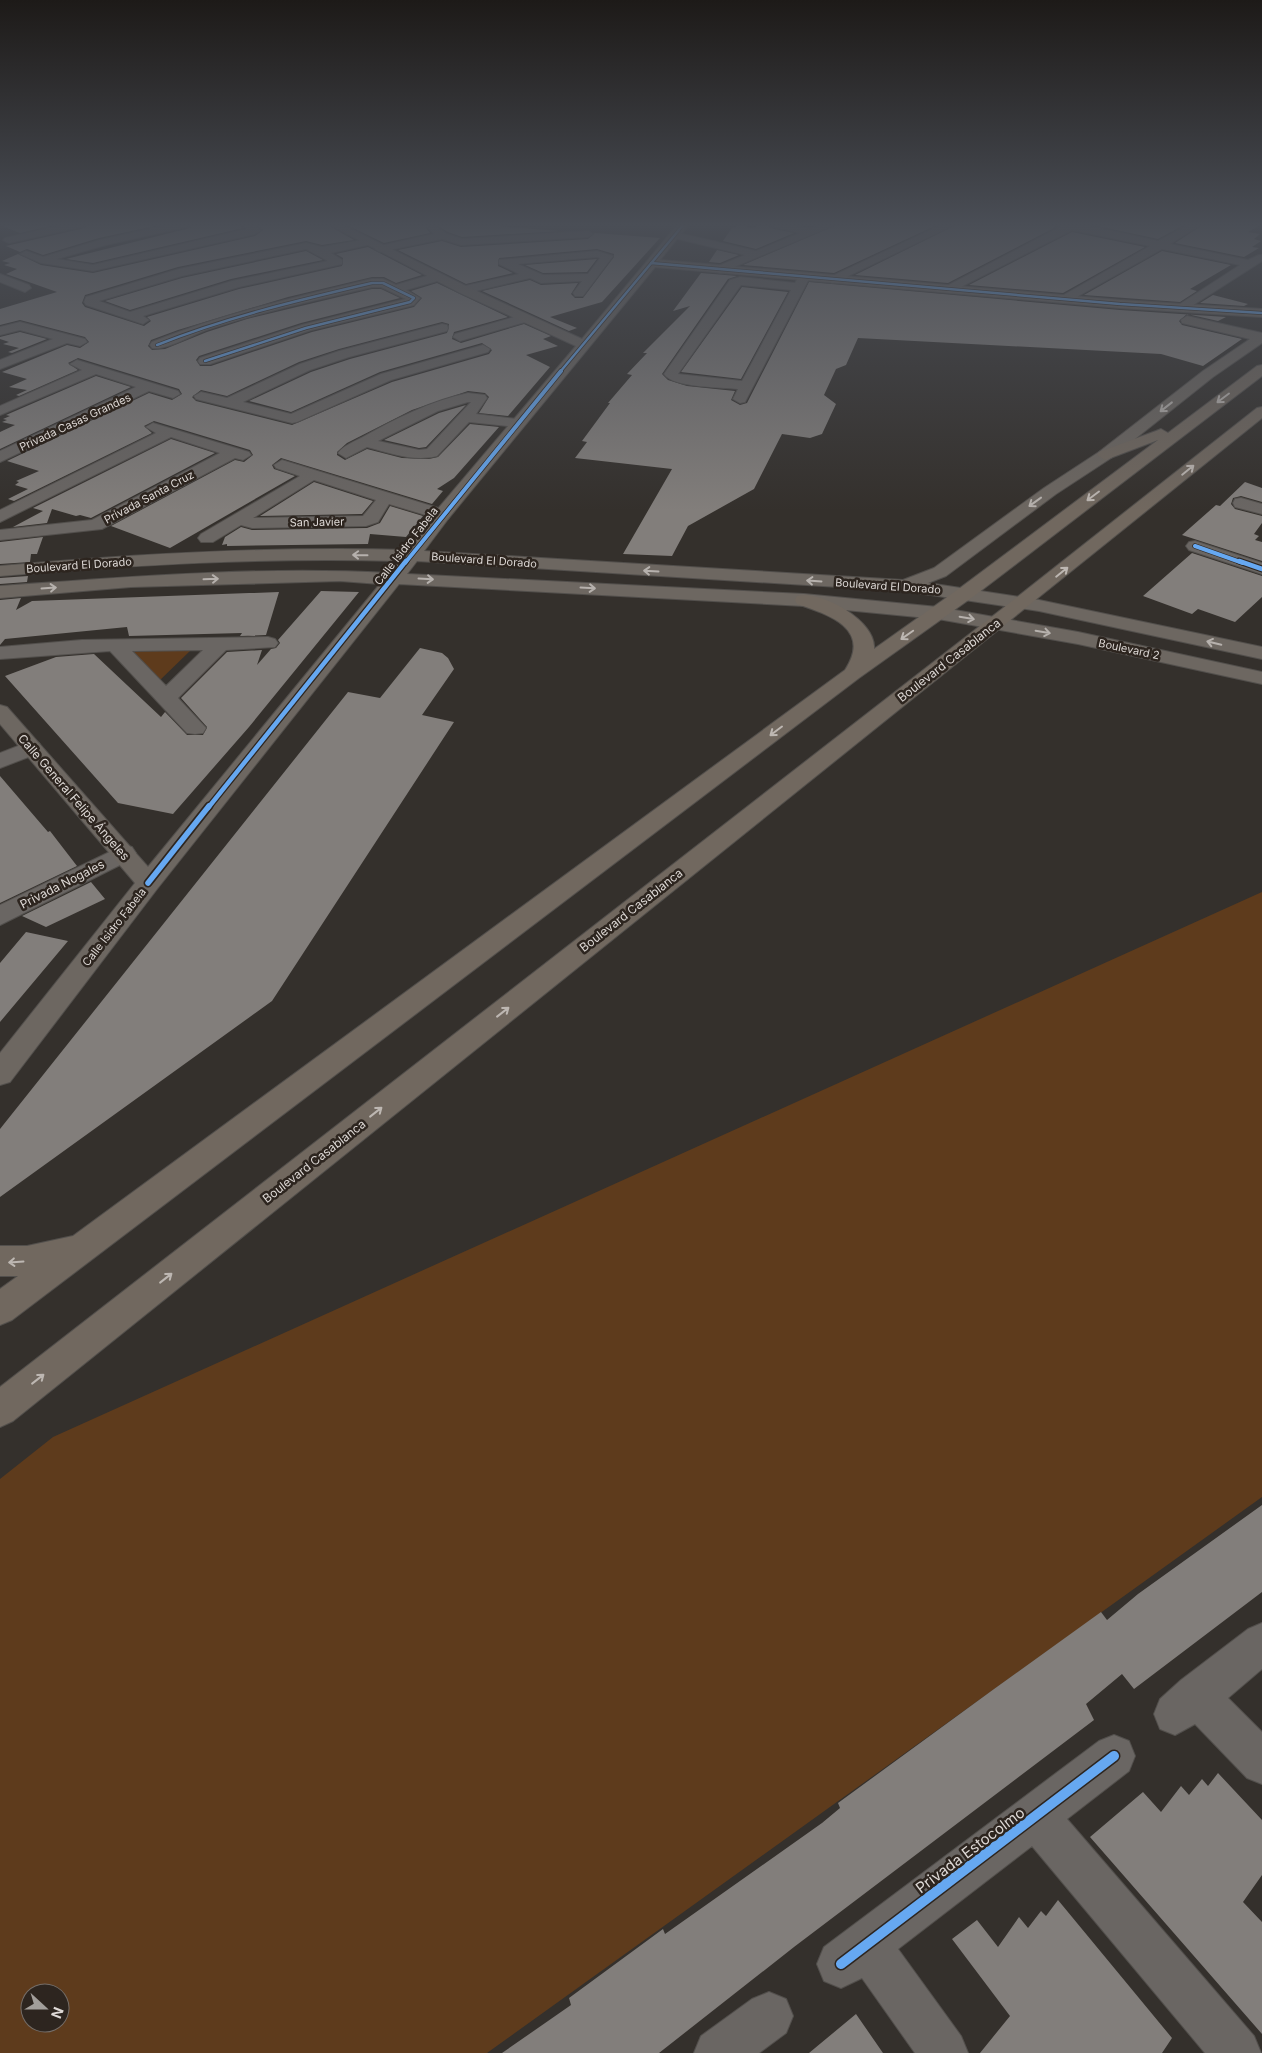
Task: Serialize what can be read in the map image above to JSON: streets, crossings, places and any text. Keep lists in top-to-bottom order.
{
  "streets": {
    "main road": ["Boulevard Casablanca"],
    "street": [
      "Privada Casas Grandes",
      "Privada Santa Cruz",
      "San Javier",
      "Calle Isidro Fabela",
      "Boulevard El Dorado",
      "Boulevard 2",
      "Calle General Felipe Ángeles",
      "Privada Nogales",
      "Privada Estocolmo"
    ]
  },
  "crossings": [
    ["Calle Isidro Fabela", "Boulevard El Dorado"],
    ["Calle Isidro Fabela", "Calle General Felipe Ángeles"],
    ["Boulevard El Dorado", "Boulevard 2"],
    ["Boulevard El Dorado", "Boulevard Casablanca"],
    ["Boulevard 2", "Boulevard Casablanca"],
    ["Calle General Felipe Ángeles", "Privada Nogales"]
  ],
  "north": "right"
}
